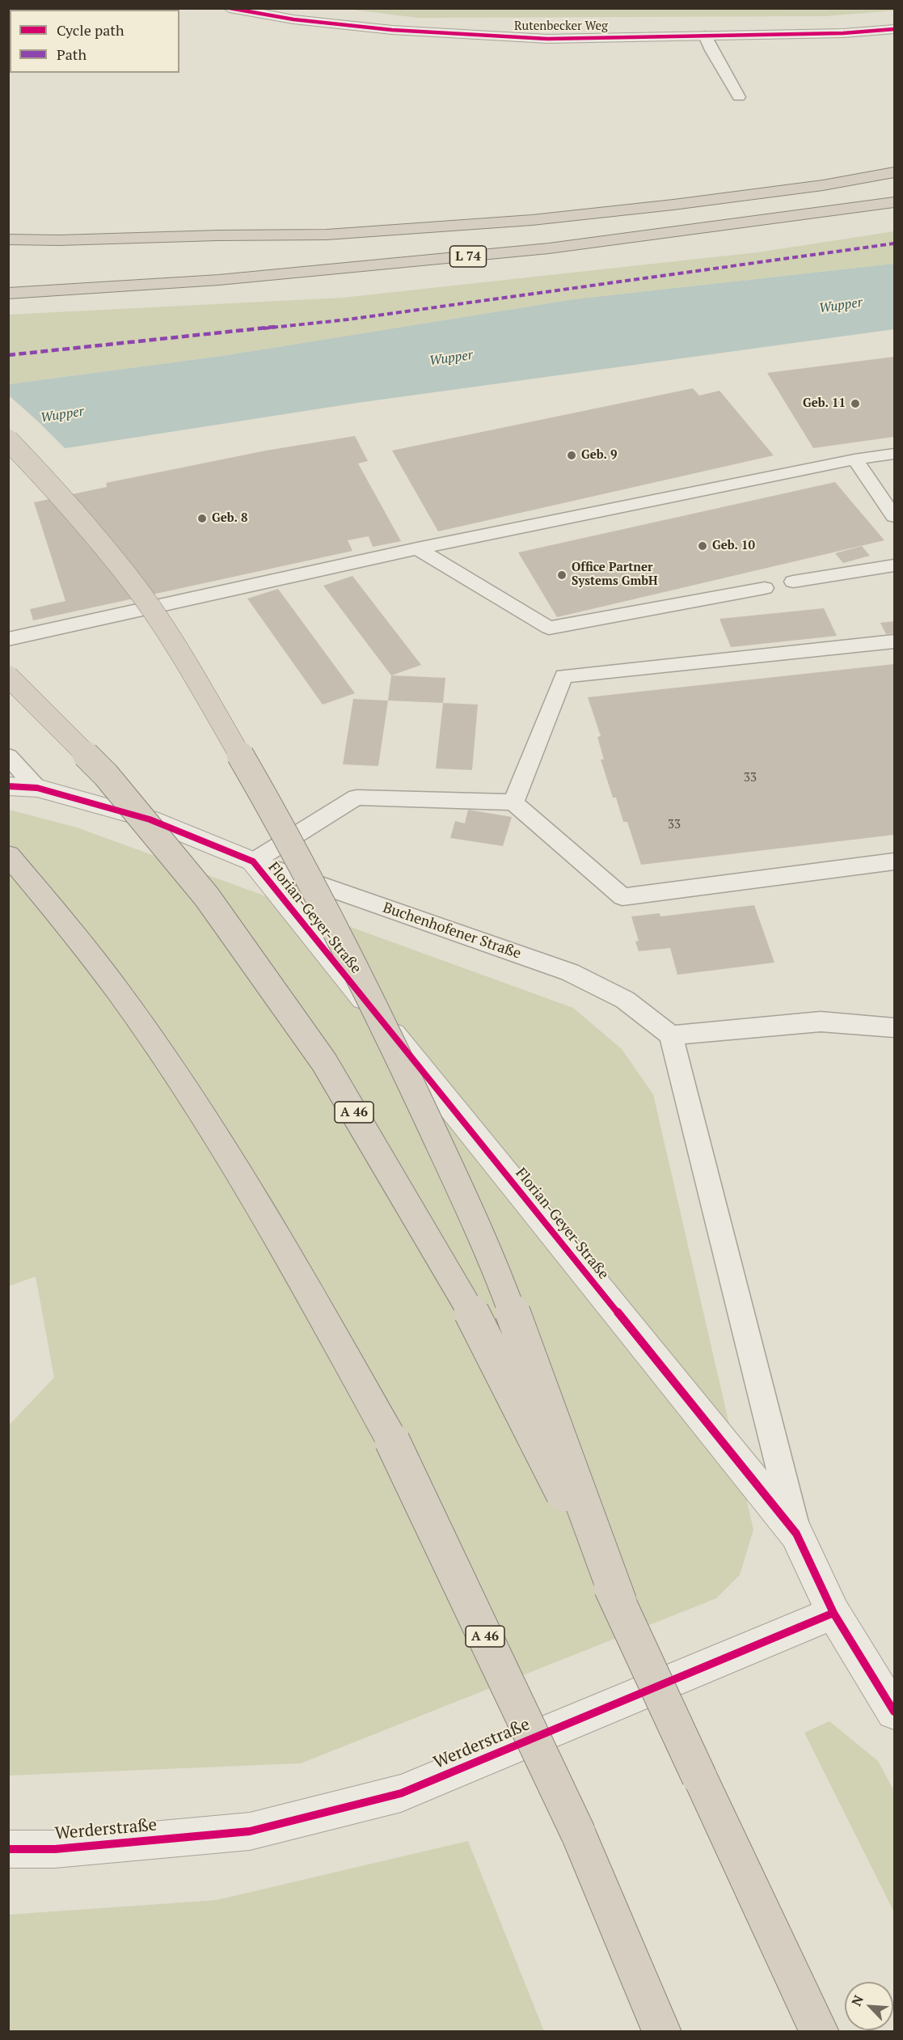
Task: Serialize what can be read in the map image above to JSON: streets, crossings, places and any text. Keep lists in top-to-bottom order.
{
  "streets": {
    "highway": ["L 74", "A 46"],
    "street": [
      "Rutenbecker Weg",
      "Florian-Geyer-Straße",
      "Buchenhofener Straße",
      "Werderstraße"
    ]
  },
  "crossings": [
    ["Florian-Geyer-Straße", "Buchenhofener Straße"],
    ["Florian-Geyer-Straße", "Werderstraße"]
  ],
  "water": ["Wupper"],
  "places": [
    "Geb. 11",
    "Geb. 9",
    "Geb. 8",
    "Geb. 10",
    "Office Partner Systems GmbH"
  ],
  "house_numbers": ["33", "33"],
  "legend": ["Cycle path", "Path"],
  "north": "top left"
}
